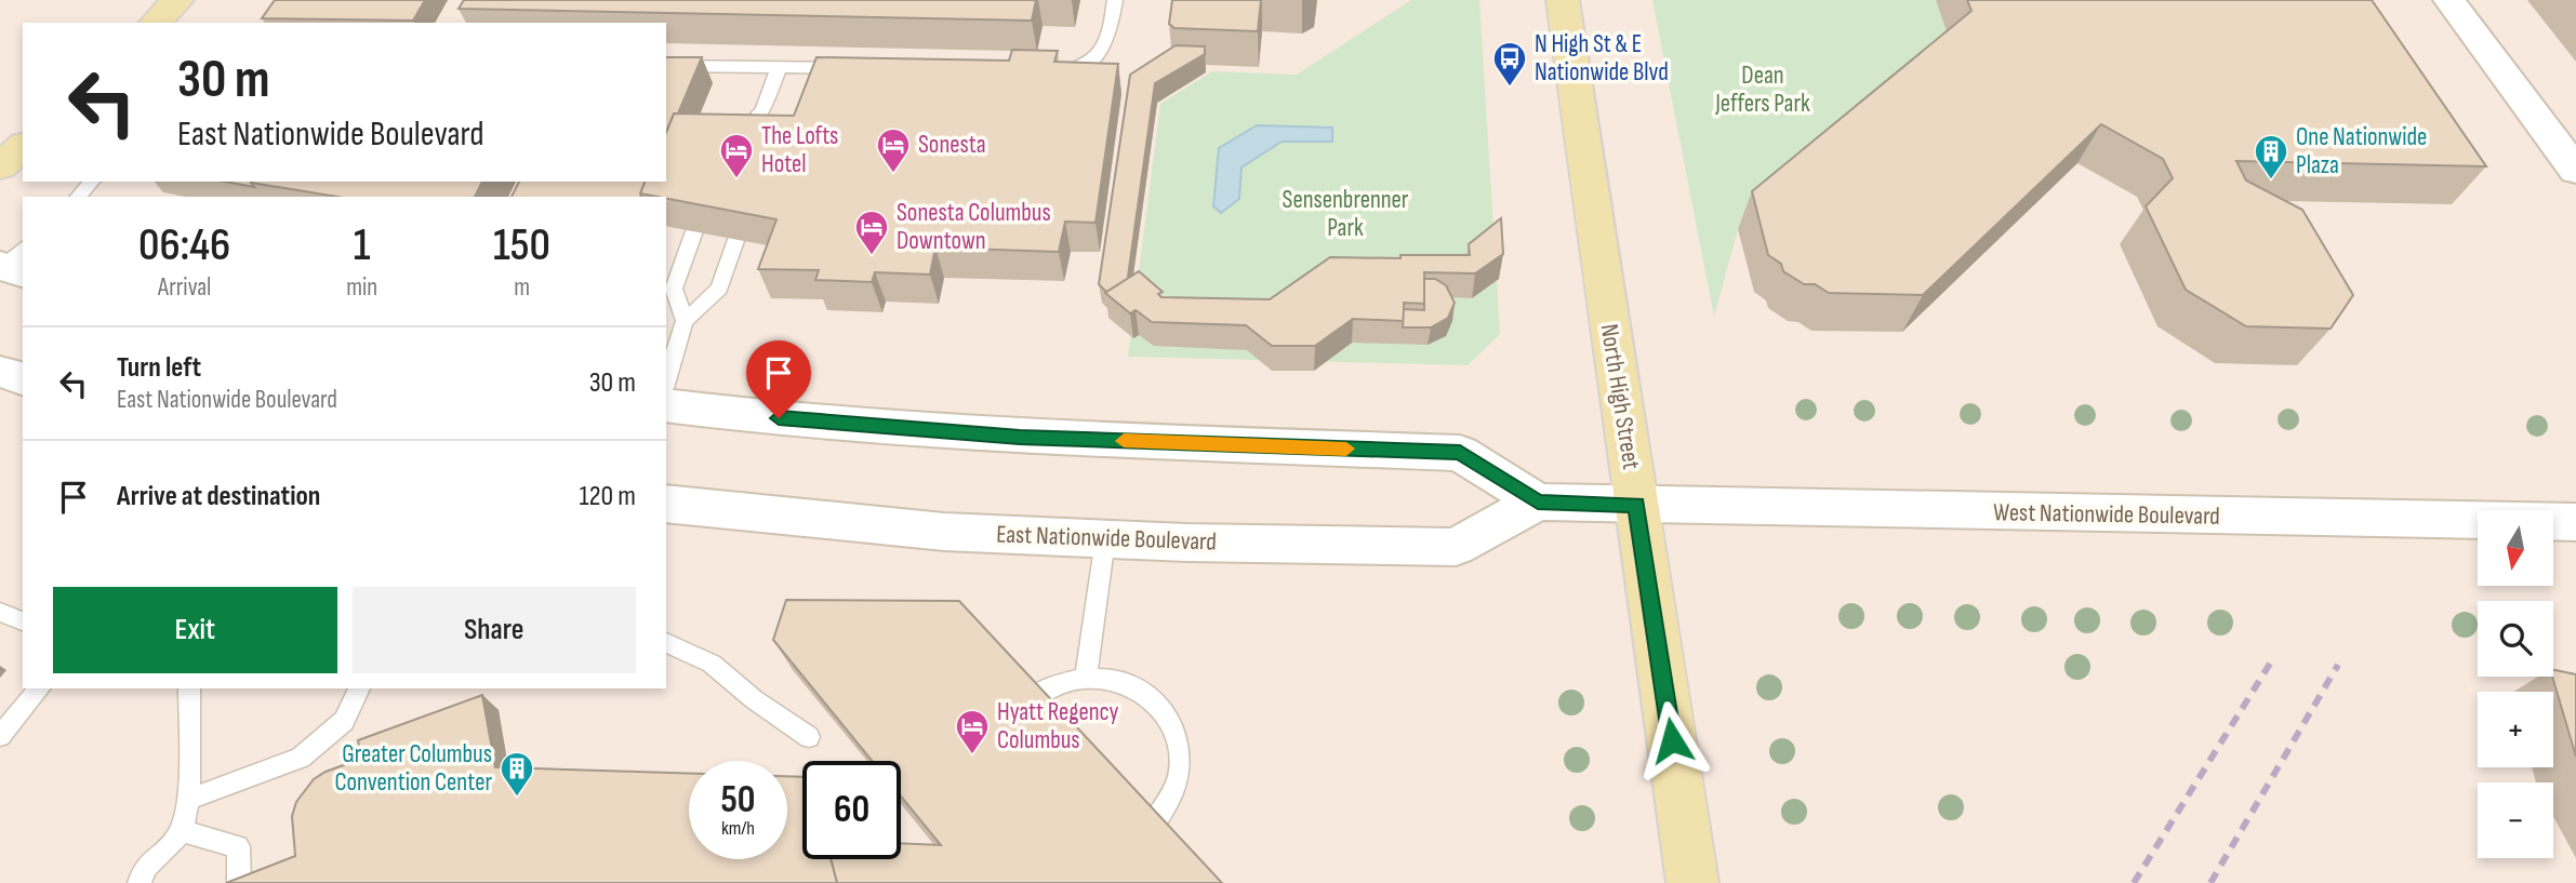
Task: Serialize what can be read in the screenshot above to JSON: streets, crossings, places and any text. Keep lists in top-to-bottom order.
{
  "streets": {
    "main road": ["North High Street", "West Nationwide Boulevard", "East Nationwide Boulevard"]
  },
  "crossings": [
    ["North High Street", "West Nationwide Boulevard"]
  ],
  "parks": ["Dean Jeffers Park", "Sensenbrenner Park"],
  "places": {
    "bus stop": ["N High St & E Nationwide Blvd"],
    "hotel": [
      "Sonesta",
      "The Lofts Hotel",
      "Sonesta Columbus Downtown",
      "Hyatt Regency Columbus"
    ],
    "building": ["One Nationwide Plaza", "Greater Columbus Convention Center"]
  },
  "north": "bottom",
  "page": {
    "turn": ["30 m", "East Nationwide Boulevard"],
    "eta": [
      "06:46",
      "Arrival",
      "1",
      "min",
      "150",
      "m"
    ],
    "list": [
      {
        "name": "Turn left",
        "note": "East Nationwide Boulevard",
        "value": "30 m"
      },
      {
        "name": "Arrive at destination",
        "value": "120 m"
      }
    ],
    "map_buttons": ["+", "−"],
    "buttons": ["Exit", "Share"],
    "speed": "50 km/h",
    "limit": "60"
  }
}
